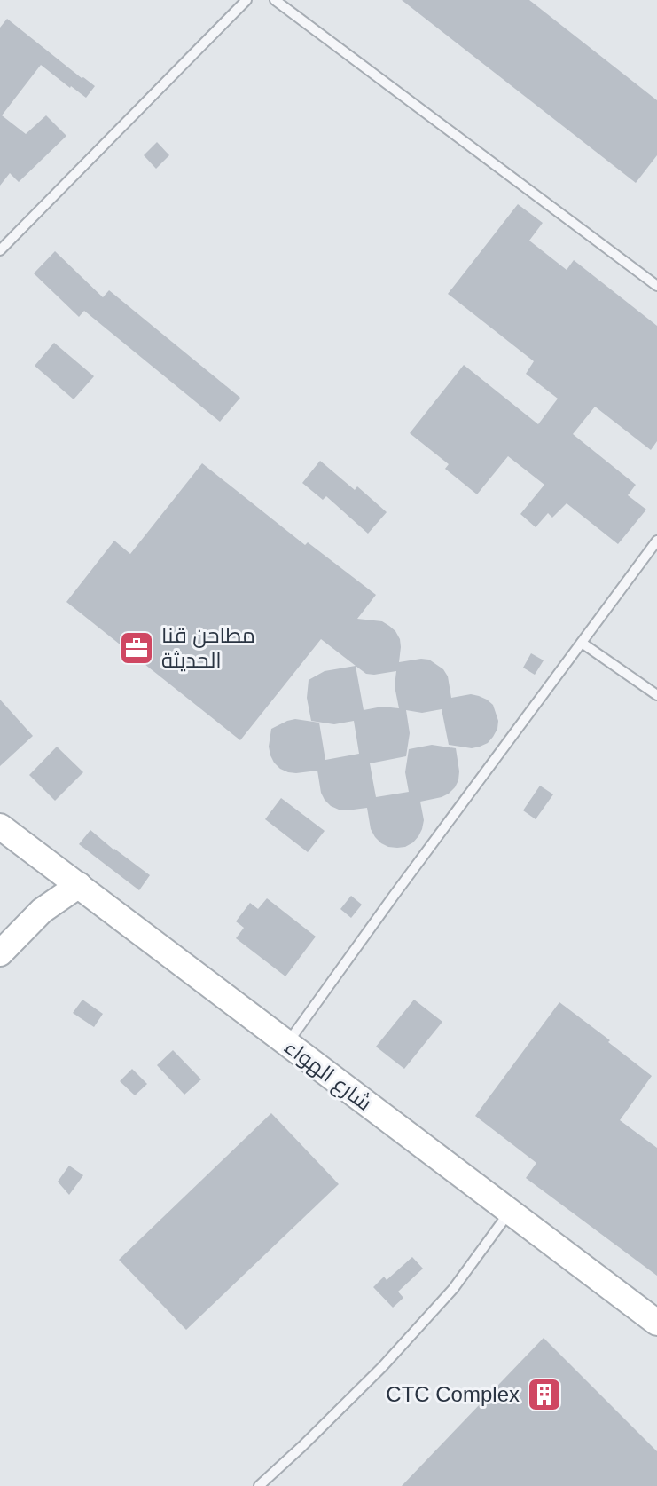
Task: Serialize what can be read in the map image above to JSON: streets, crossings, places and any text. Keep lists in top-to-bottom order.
{
  "streets": {
    "street": ["شارع الهواء"]
  },
  "places": {
    "office": ["مطاحن قنا الحديثة"],
    "building": ["CTC Complex"]
  }
}
